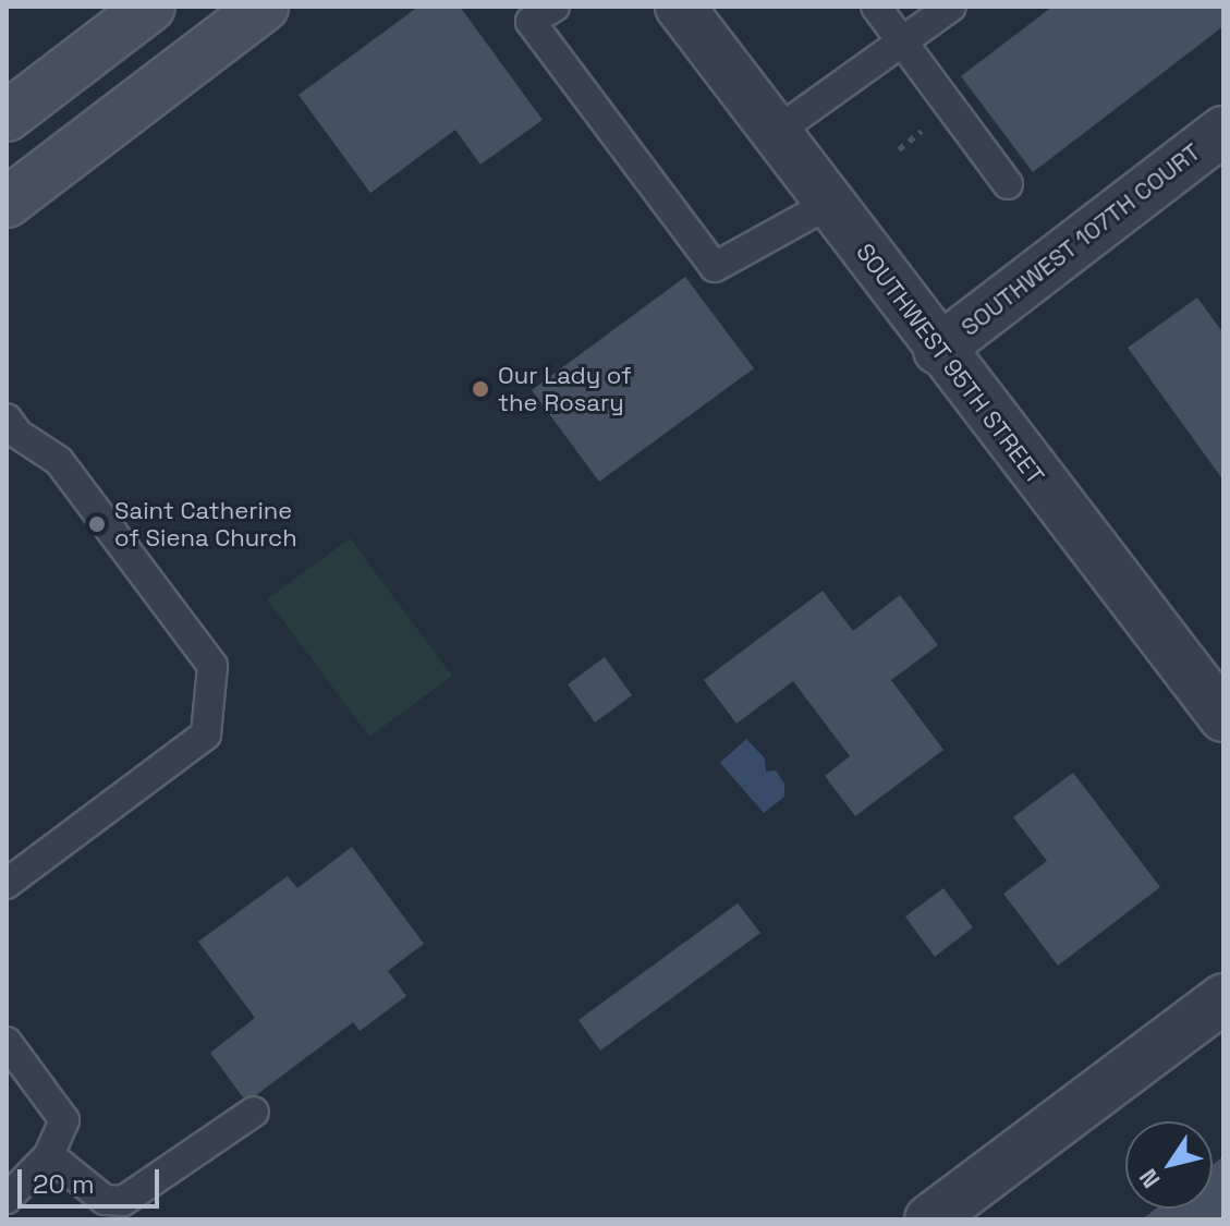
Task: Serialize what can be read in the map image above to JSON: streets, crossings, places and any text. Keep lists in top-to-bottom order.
{
  "streets": {
    "street": ["SOUTHWEST 107TH COURT", "SOUTHWEST 95TH STREET"]
  },
  "crossings": [
    ["SOUTHWEST 107TH COURT", "SOUTHWEST 95TH STREET"]
  ],
  "places": ["Our Lady of the Rosary", "Saint Catherine of Siena Church"],
  "scale_bar": "20 m",
  "north": "bottom left"
}
